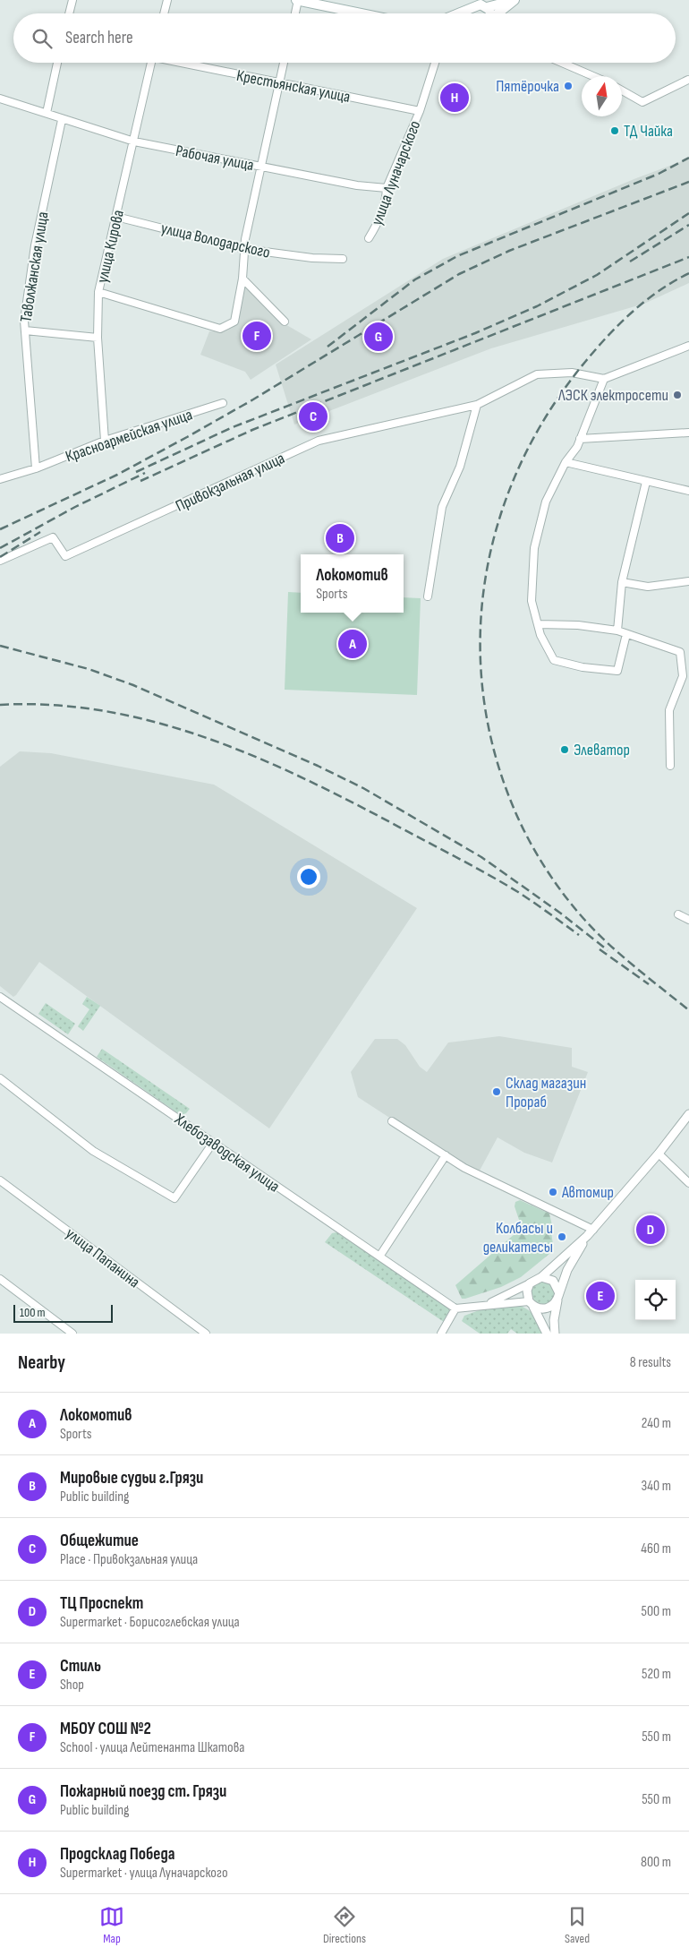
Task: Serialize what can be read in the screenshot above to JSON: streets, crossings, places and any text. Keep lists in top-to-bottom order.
{
  "streets": {
    "street": [
      "Крестьянская улица",
      "Рабочая улица",
      "улица Луначарского",
      "улица Володарского",
      "улица Кирова",
      "Таволжанская улица",
      "Красноармейская улица",
      "Привокзальная улица",
      "Хлебозаводская улица",
      "улица Папанина"
    ]
  },
  "crossings": [
    ["Крестьянская улица", "улица Луначарского"],
    ["Рабочая улица", "улица Луначарского"],
    ["Рабочая улица", "улица Кирова"],
    ["Рабочая улица", "Таволжанская улица"],
    ["улица Володарского", "улица Кирова"],
    ["улица Кирова", "Красноармейская улица"],
    ["Таволжанская улица", "Красноармейская улица"]
  ],
  "places": [
    "Пятёрочка",
    "ТД Чайка",
    "ЛЭСК электросети",
    "Элеватор",
    "Склад магазин Прораб",
    "Автомир",
    "Колбасы и деликатесы"
  ],
  "scale_bar": "100 m",
  "north": "top",
  "page": {
    "search": "Search here",
    "pins": [
      "H",
      "F",
      "G",
      "C",
      "B",
      "A",
      "D",
      "E"
    ],
    "popup": ["Локомотив", "Sports"],
    "scale": "100 m",
    "heading": ["Nearby", "8 results"],
    "list": [
      {
        "mark": "A",
        "name": "Локомотив",
        "note": "Sports",
        "value": "240 m"
      },
      {
        "mark": "B",
        "name": "Мировые судьи г.Грязи",
        "note": "Public building",
        "value": "340 m"
      },
      {
        "mark": "C",
        "name": "Общежитие",
        "note": "Place · Привокзальная улица",
        "value": "460 m"
      },
      {
        "mark": "D",
        "name": "ТЦ Проспект",
        "note": "Supermarket · Борисоглебская улица",
        "value": "500 m"
      },
      {
        "mark": "E",
        "name": "Стиль",
        "note": "Shop",
        "value": "520 m"
      },
      {
        "mark": "F",
        "name": "МБОУ СОШ №2",
        "note": "School · улица Лейтенанта Шкатова",
        "value": "550 m"
      },
      {
        "mark": "G",
        "name": "Пожарный поезд ст. Грязи",
        "note": "Public building",
        "value": "550 m"
      },
      {
        "mark": "H",
        "name": "Продсклад Победа",
        "note": "Supermarket · улица Луначарского",
        "value": "800 m"
      }
    ],
    "nav": ["Map", "Directions", "Saved"]
  }
}
